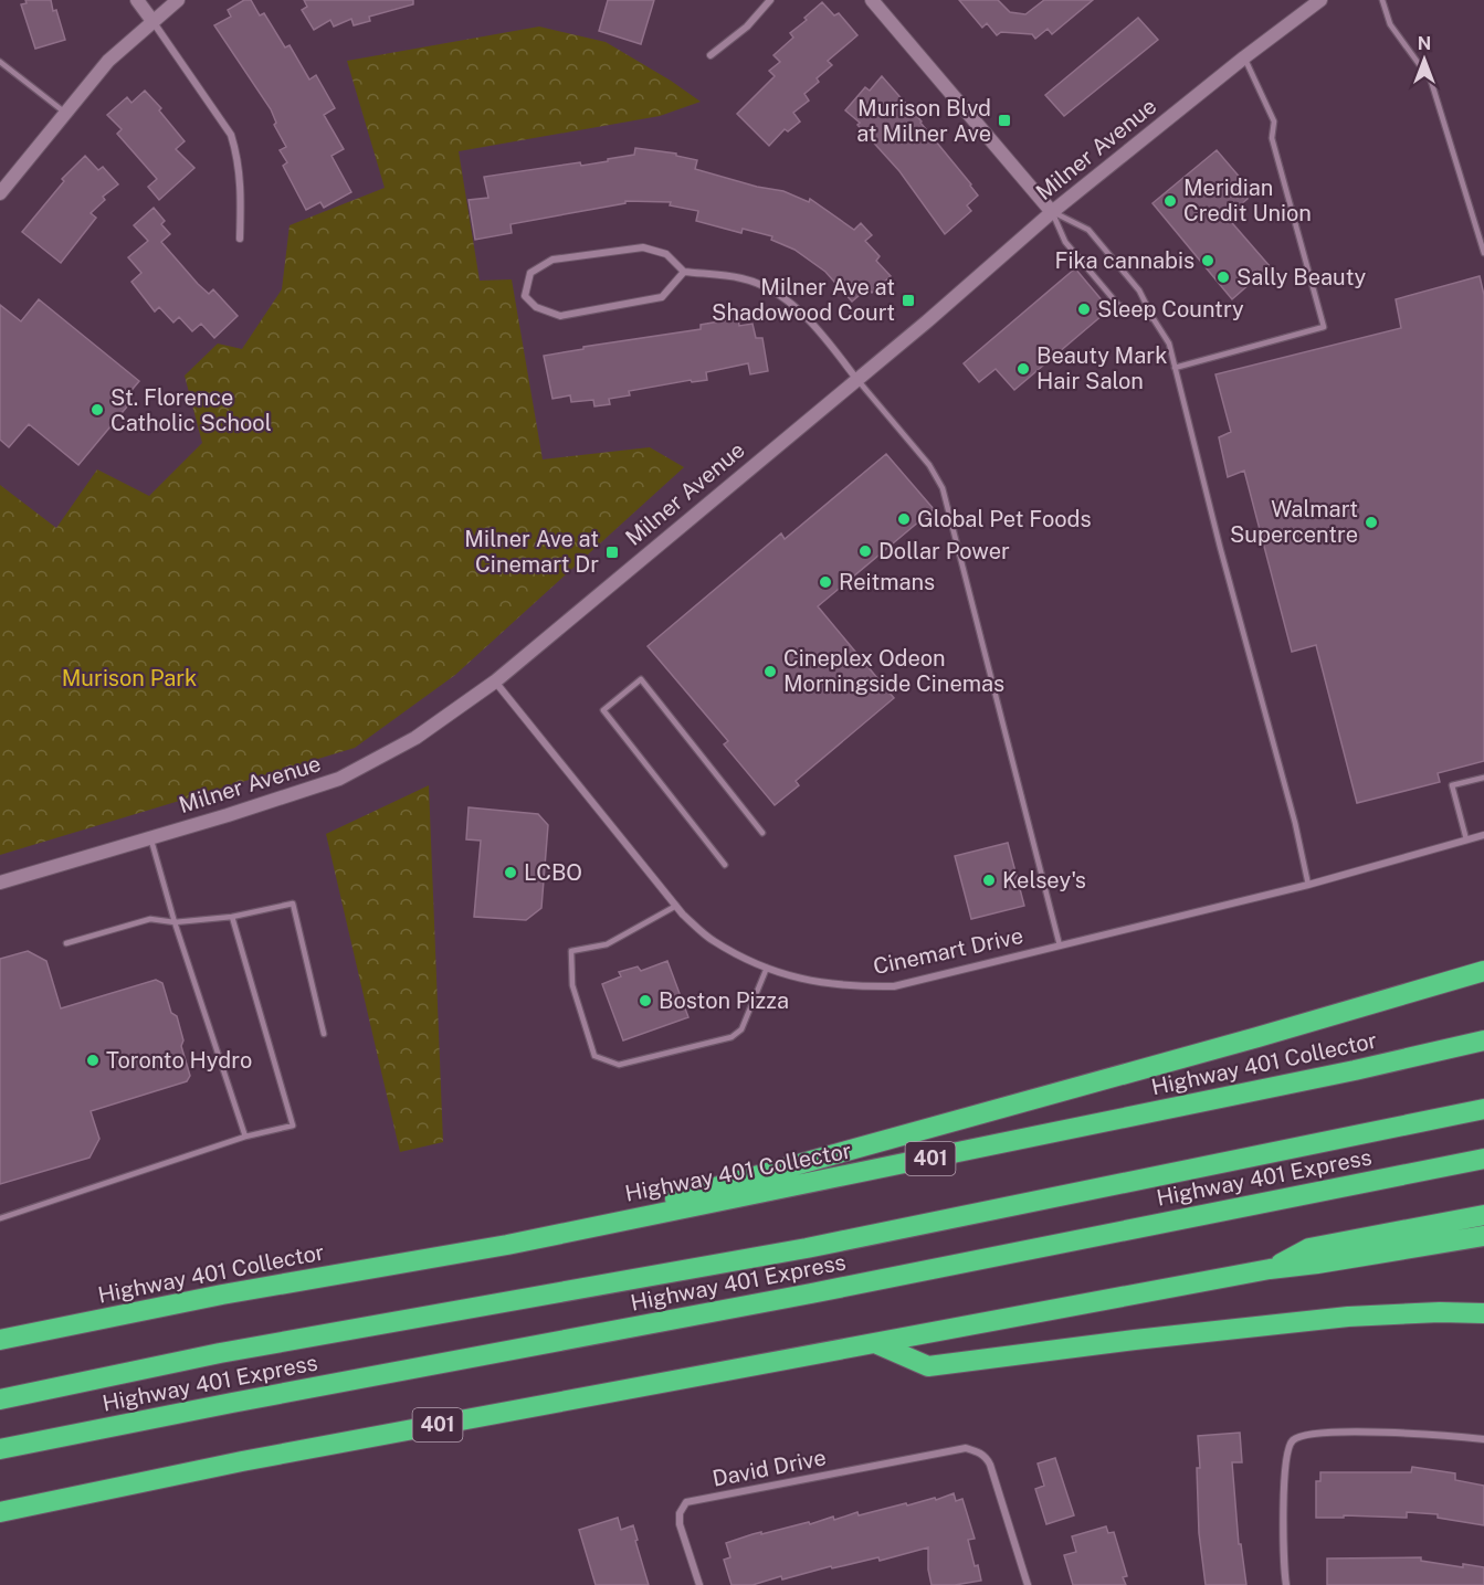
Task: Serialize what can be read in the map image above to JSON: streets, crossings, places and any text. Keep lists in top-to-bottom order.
{
  "streets": {
    "highway": ["Highway 401 Collector", "401", "Highway 401 Express"],
    "main road": ["Milner Avenue"],
    "street": ["Cinemart Drive", "David Drive"]
  },
  "crossings": [
    ["Milner Avenue", "Cinemart Drive"]
  ],
  "parks": ["Murison Park"],
  "places": {
    "transit": ["Murison Blvd at Milner Ave", "Milner Ave at Shadowood Court", "Milner Ave at Cinemart Dr"],
    "other": [
      "Meridian Credit Union",
      "Fika cannabis",
      "Sally Beauty",
      "Sleep Country",
      "Beauty Mark Hair Salon",
      "St. Florence Catholic School",
      "Global Pet Foods",
      "Walmart Supercentre",
      "Dollar Power",
      "Reitmans",
      "Cineplex Odeon Morningside Cinemas",
      "LCBO",
      "Kelsey's",
      "Boston Pizza",
      "Toronto Hydro"
    ]
  },
  "north": "top"
}
